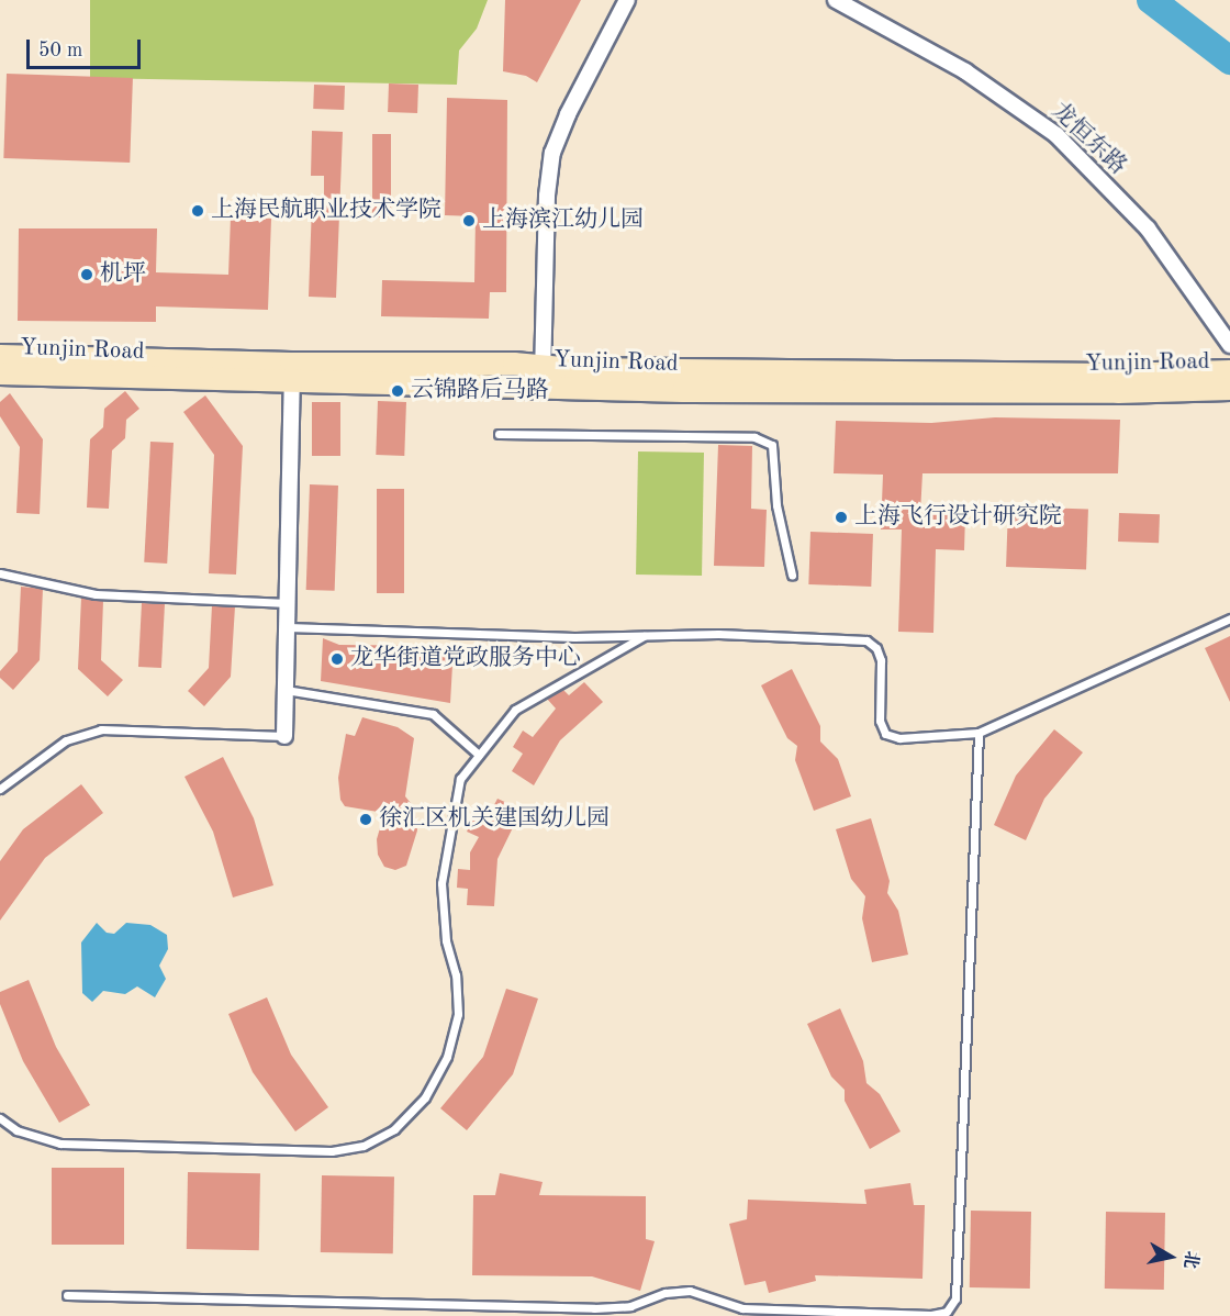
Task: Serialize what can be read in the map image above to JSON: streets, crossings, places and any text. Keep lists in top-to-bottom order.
{
  "streets": {
    "main road": ["Yunjin Road"],
    "street": ["龙恒东路"]
  },
  "places": [
    "上海民航职业技术学院",
    "上海滨江幼儿园",
    "机坪",
    "云锦路后马路",
    "上海飞行设计研究院",
    "龙华街道党政服务中心",
    "徐汇区机关建国幼儿园"
  ],
  "scale_bar": "50 m",
  "north": "right"
}
